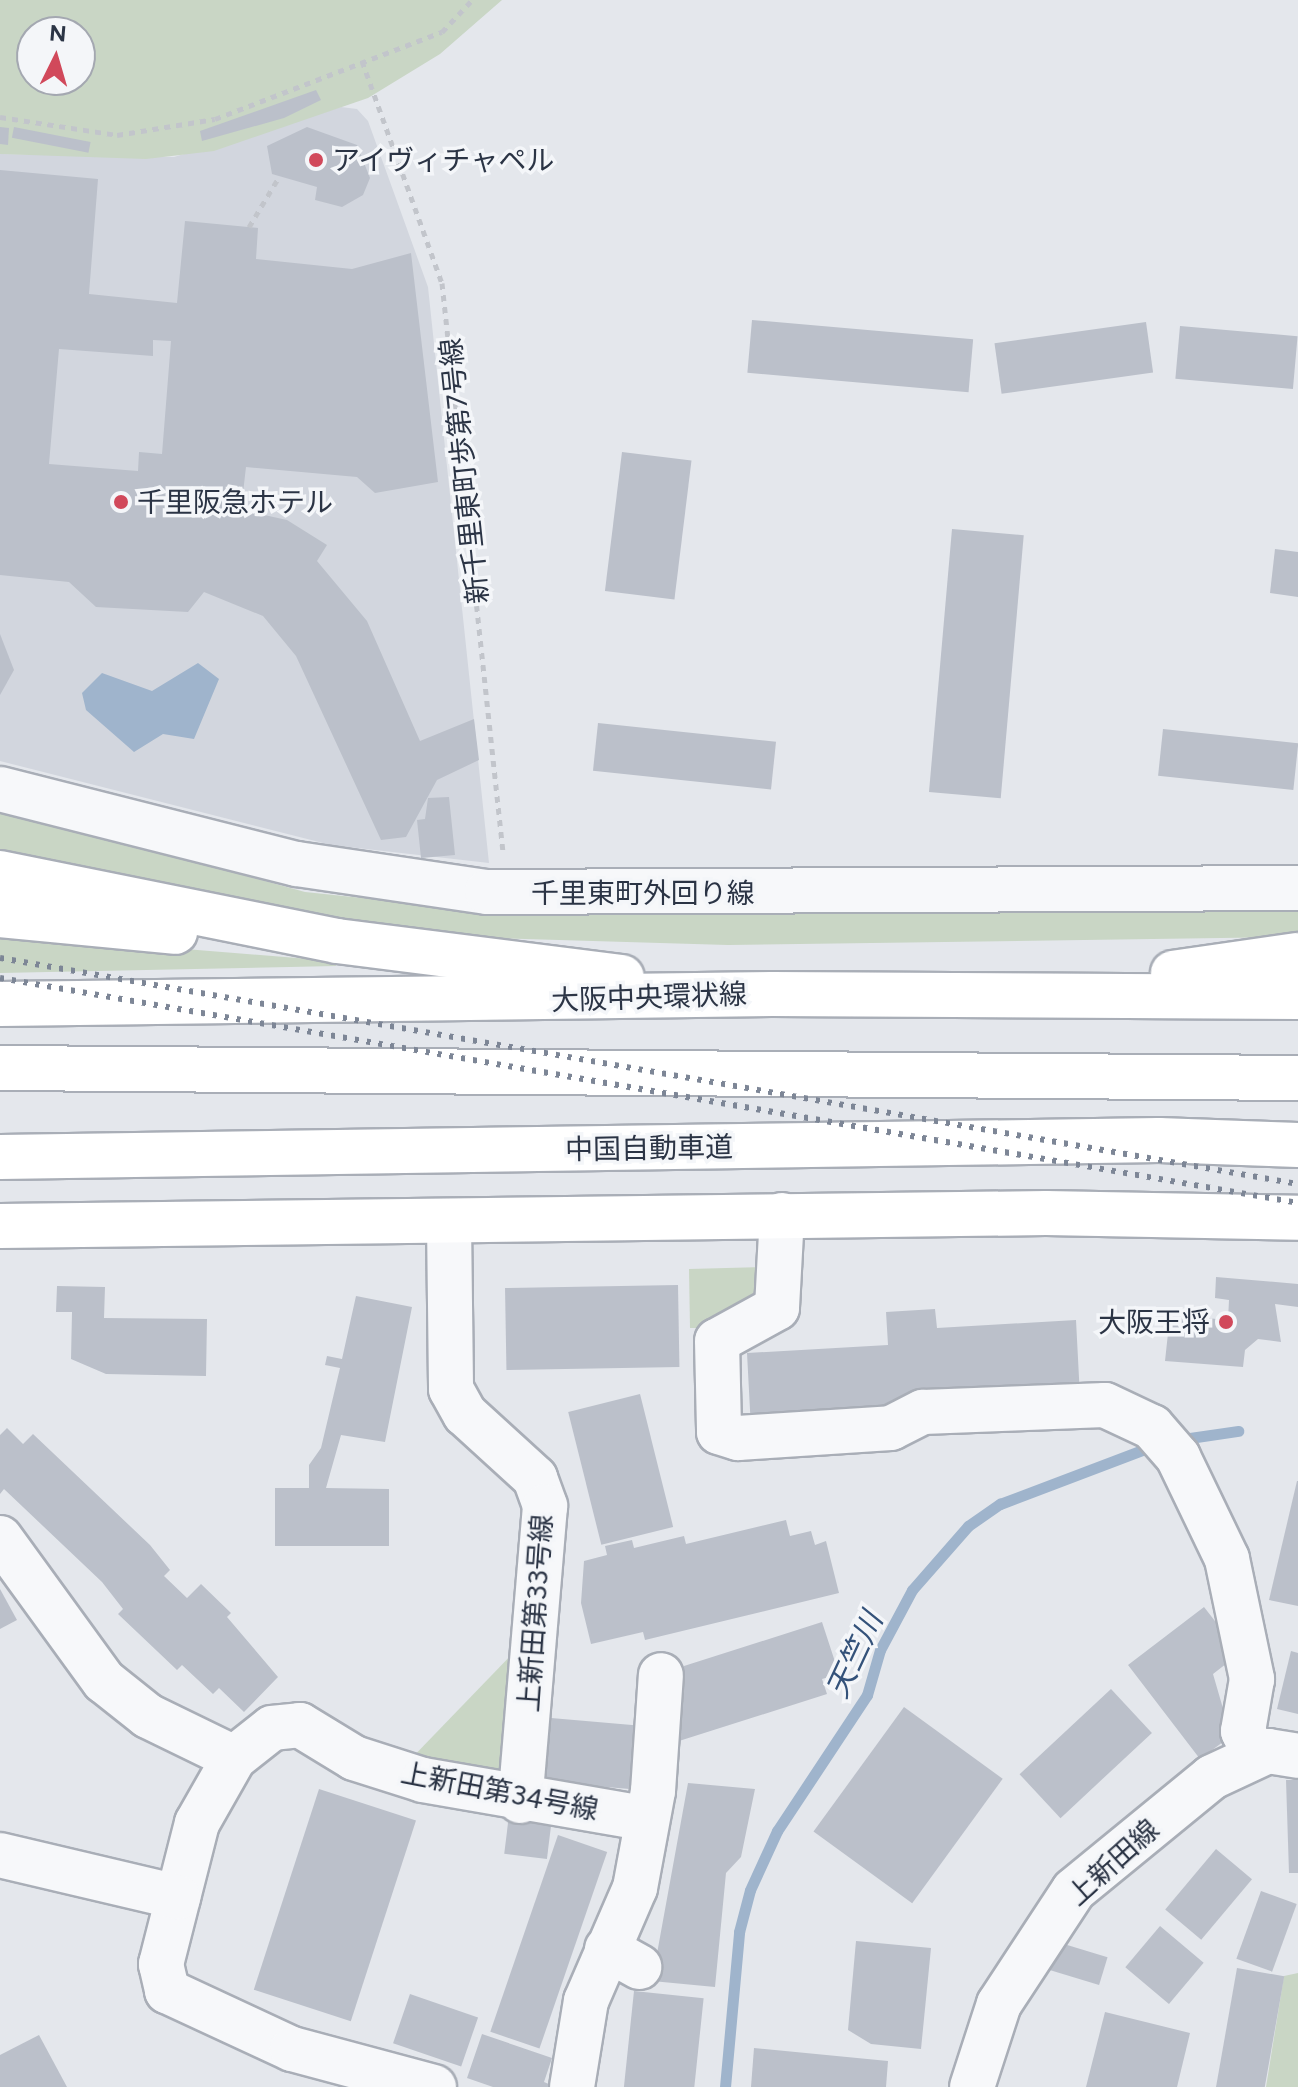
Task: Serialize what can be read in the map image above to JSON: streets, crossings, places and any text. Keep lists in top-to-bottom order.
{
  "streets": {
    "main road": ["大阪中央環状線", "中国自動車道"],
    "street": [
      "千里東町外回り線",
      "上新田第33号線",
      "上新田第34号線",
      "上新田線"
    ],
    "path": ["新千里東町歩第7号線"]
  },
  "crossings": [
    ["新千里東町歩第7号線", "千里東町外回り線"],
    ["上新田第33号線", "上新田第34号線"]
  ],
  "water": ["天竺川"],
  "places": ["アイヴィチャペル", "千里阪急ホテル", "大阪王将"],
  "north": "top"
}
